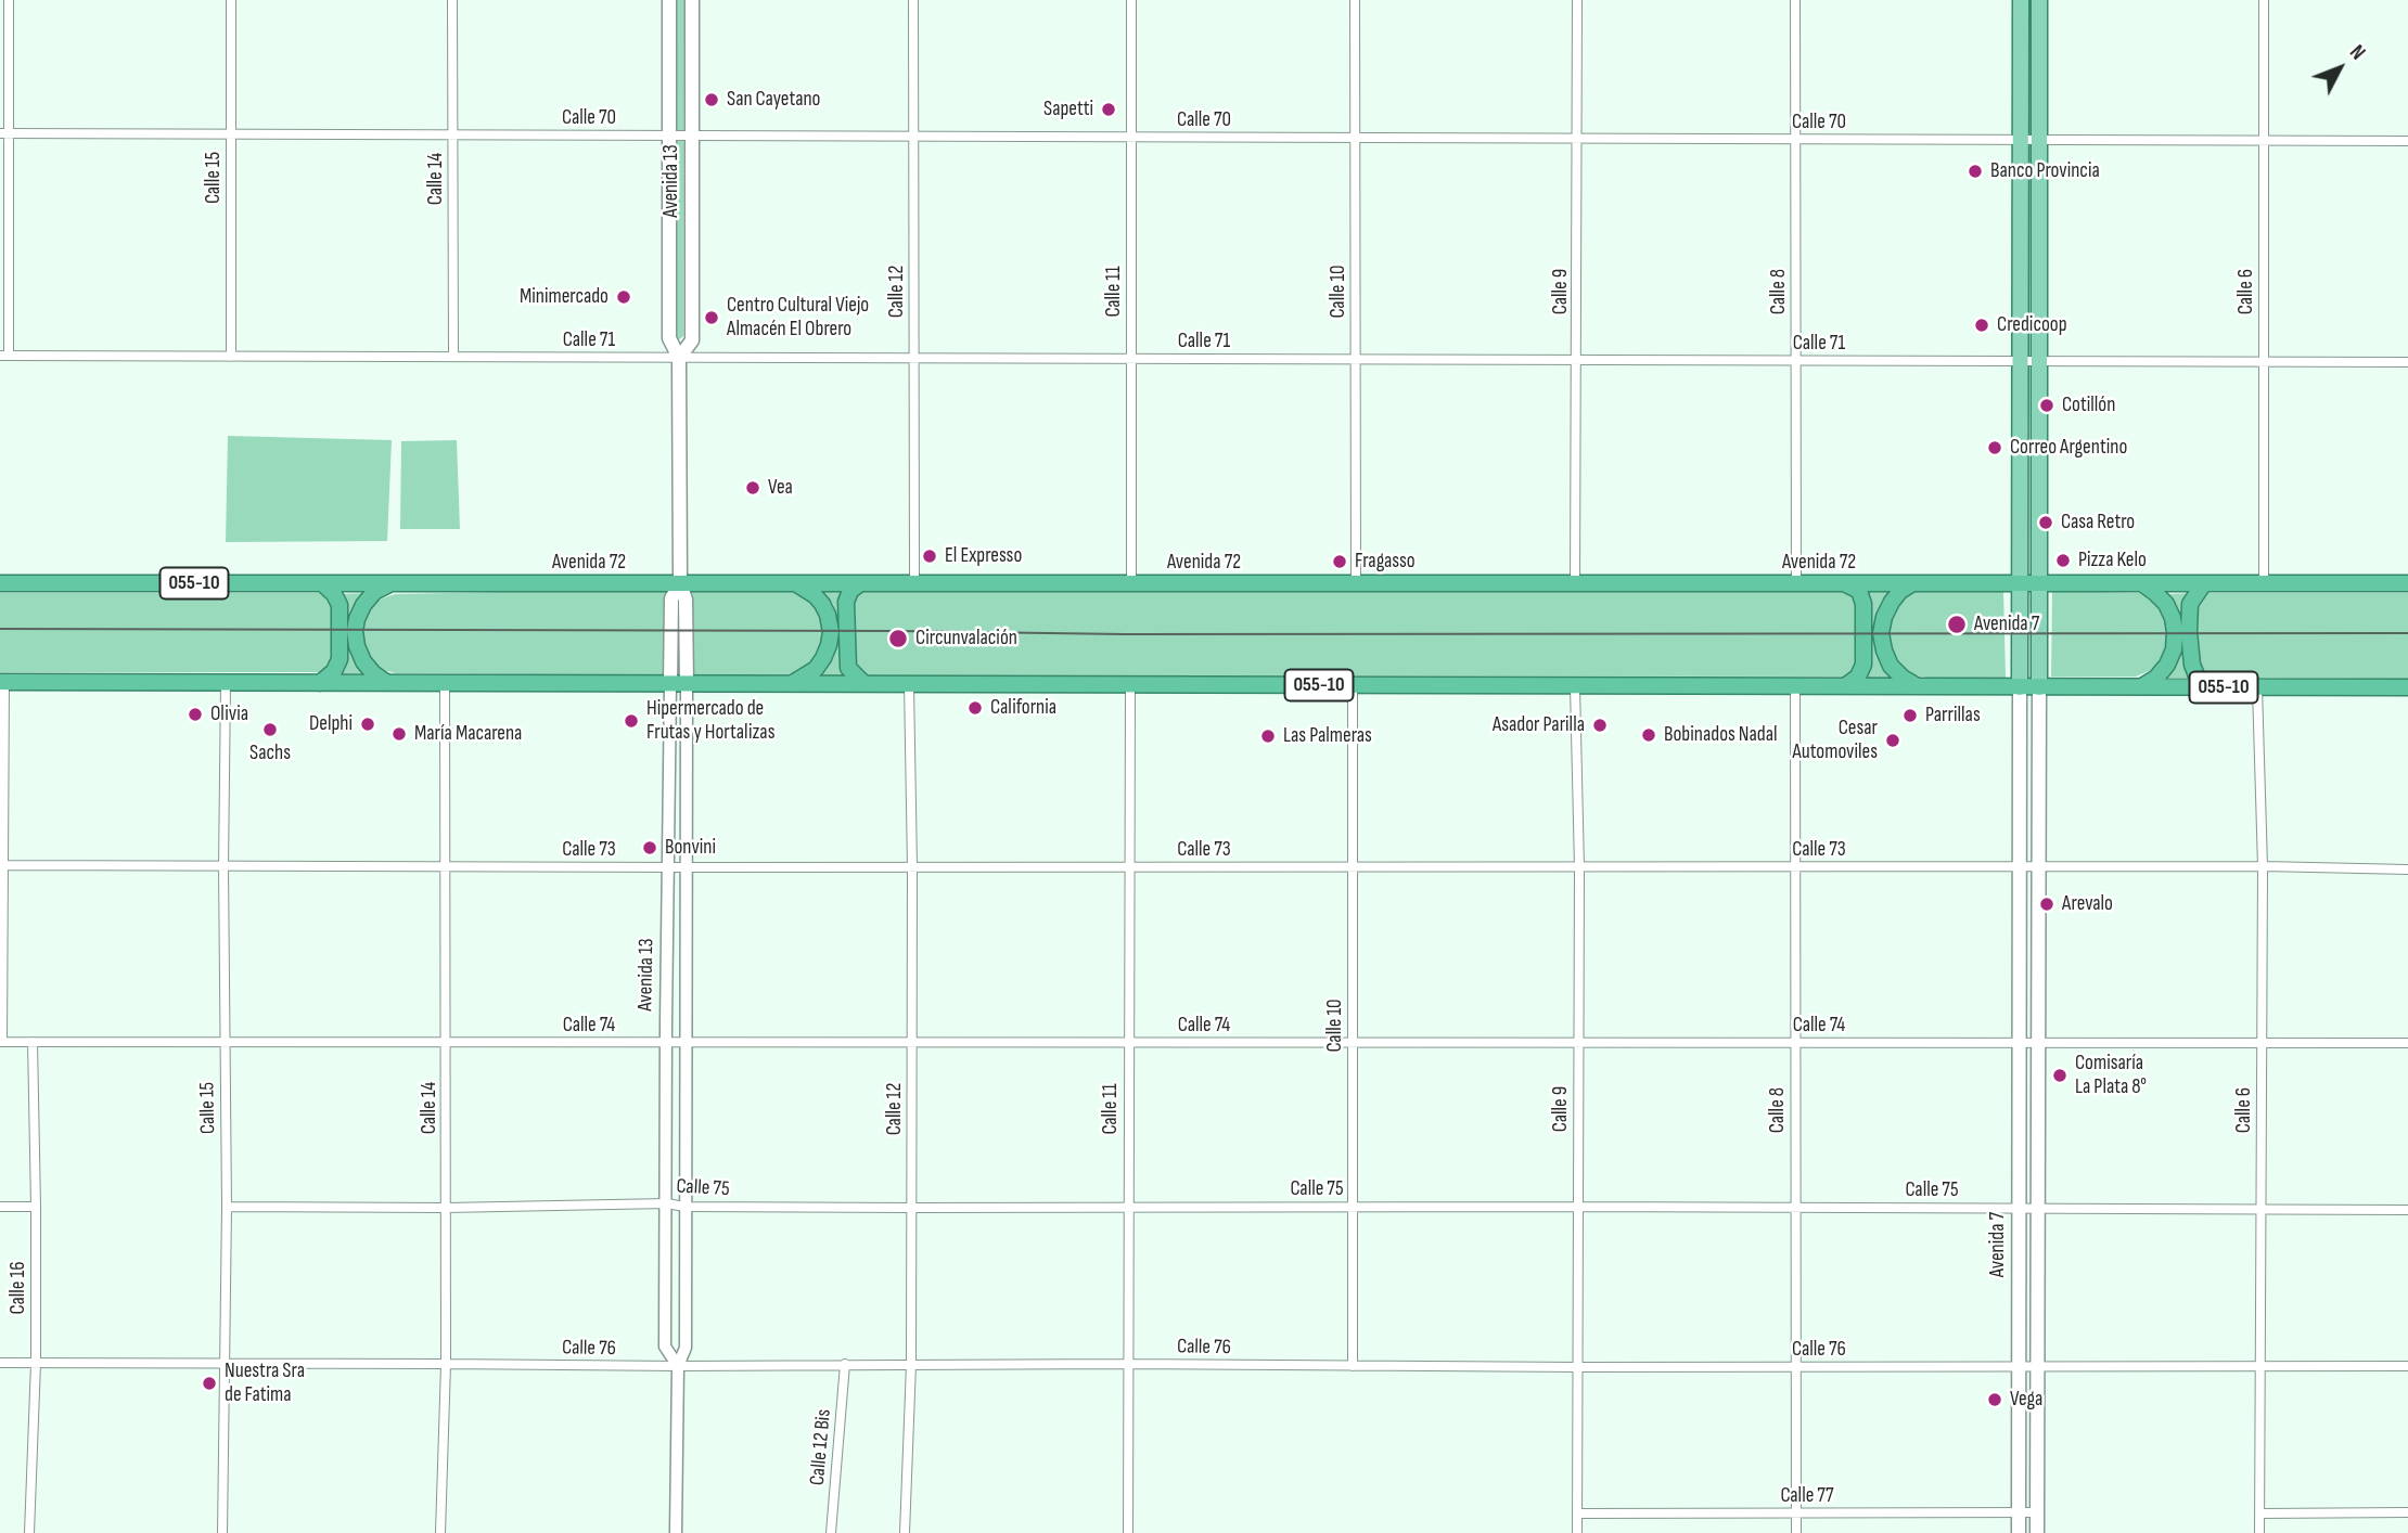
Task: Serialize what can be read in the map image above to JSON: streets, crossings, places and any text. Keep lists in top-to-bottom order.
{
  "streets": {
    "highway": ["Avenida 72", "055-10"],
    "main road": ["Avenida 13", "Avenida 7"],
    "street": [
      "Calle 70",
      "Calle 15",
      "Calle 14",
      "Calle 12",
      "Calle 11",
      "Calle 10",
      "Calle 9",
      "Calle 8",
      "Calle 6",
      "Calle 71",
      "Calle 73",
      "Calle 74",
      "Calle 75",
      "Calle 16",
      "Calle 76",
      "Calle 12 Bis",
      "Calle 77"
    ]
  },
  "crossings": [
    ["Calle 70", "Calle 15"],
    ["Calle 70", "Calle 14"],
    ["Calle 70", "Avenida 13"],
    ["Calle 70", "Calle 12"],
    ["Calle 70", "Calle 11"],
    ["Calle 70", "Calle 10"],
    ["Calle 70", "Calle 9"],
    ["Calle 70", "Calle 8"],
    ["Calle 70", "Calle 6"],
    ["Calle 70", "Avenida 7"],
    ["Calle 15", "Calle 71"],
    ["Calle 15", "055-10"],
    ["Calle 15", "Calle 73"],
    ["Calle 15", "Calle 74"],
    ["Calle 15", "Calle 75"],
    ["Calle 15", "Calle 76"],
    ["Calle 14", "Calle 71"],
    ["Calle 14", "055-10"],
    ["Calle 14", "Calle 73"],
    ["Calle 14", "Calle 74"],
    ["Calle 14", "Calle 75"],
    ["Calle 14", "Calle 76"],
    ["Avenida 13", "Calle 71"],
    ["Avenida 13", "Avenida 72"],
    ["Avenida 13", "055-10"],
    ["Avenida 13", "Calle 73"],
    ["Avenida 13", "Calle 74"],
    ["Avenida 13", "Calle 75"],
    ["Avenida 13", "Calle 76"],
    ["Calle 12", "Calle 71"],
    ["Calle 12", "Avenida 72"],
    ["Calle 12", "055-10"],
    ["Calle 12", "Calle 73"],
    ["Calle 12", "Calle 74"],
    ["Calle 12", "Calle 75"],
    ["Calle 12", "Calle 76"],
    ["Calle 11", "Calle 71"],
    ["Calle 11", "Avenida 72"],
    ["Calle 11", "055-10"],
    ["Calle 11", "Calle 73"],
    ["Calle 11", "Calle 74"],
    ["Calle 11", "Calle 75"],
    ["Calle 11", "Calle 76"],
    ["Calle 10", "Calle 71"],
    ["Calle 10", "Avenida 72"],
    ["Calle 10", "055-10"],
    ["Calle 10", "Calle 73"],
    ["Calle 10", "Calle 74"],
    ["Calle 10", "Calle 75"],
    ["Calle 10", "Calle 76"],
    ["Calle 9", "Calle 71"],
    ["Calle 9", "Avenida 72"],
    ["Calle 9", "055-10"],
    ["Calle 9", "Calle 73"],
    ["Calle 9", "Calle 74"],
    ["Calle 9", "Calle 75"],
    ["Calle 9", "Calle 76"],
    ["Calle 9", "Calle 77"],
    ["Calle 8", "Calle 71"],
    ["Calle 8", "Avenida 72"],
    ["Calle 8", "055-10"],
    ["Calle 8", "Calle 73"],
    ["Calle 8", "Calle 74"],
    ["Calle 8", "Calle 75"],
    ["Calle 8", "Calle 76"],
    ["Calle 8", "Calle 77"],
    ["Calle 6", "Calle 71"],
    ["Calle 6", "Avenida 72"],
    ["Calle 6", "055-10"],
    ["Calle 6", "Calle 73"],
    ["Calle 6", "Calle 74"],
    ["Calle 6", "Calle 75"],
    ["Calle 6", "Calle 76"],
    ["Calle 71", "Avenida 7"],
    ["Avenida 72", "Avenida 7"],
    ["055-10", "Avenida 7"],
    ["Calle 73", "Avenida 7"],
    ["Calle 74", "Avenida 7"],
    ["Calle 74", "Calle 16"],
    ["Calle 75", "Avenida 7"],
    ["Avenida 7", "Calle 76"],
    ["Avenida 7", "Calle 77"],
    ["Calle 16", "Calle 76"],
    ["Calle 76", "Calle 12 Bis"]
  ],
  "places": [
    "San Cayetano",
    "Sapetti",
    "Banco Provincia",
    "Minimercado",
    "Centro Cultural Viejo Almacén El Obrero",
    "Credicoop",
    "Cotillón",
    "Correo Argentino",
    "Vea",
    "Casa Retro",
    "El Expresso",
    "Pizza Kelo",
    "Fragasso",
    "Avenida 7",
    "Circunvalación",
    "California",
    "Olivia",
    "Parrillas",
    "Hipermercado de Frutas y Hortalizas",
    "Delphi",
    "Asador Parilla",
    "Sachs",
    "María Macarena",
    "Bobinados Nadal",
    "Las Palmeras",
    "Cesar Automoviles",
    "Bonvini",
    "Arevalo",
    "Comisaría La Plata 8°",
    "Nuestra Sra de Fatima",
    "Vega"
  ],
  "north": "top right"
}
